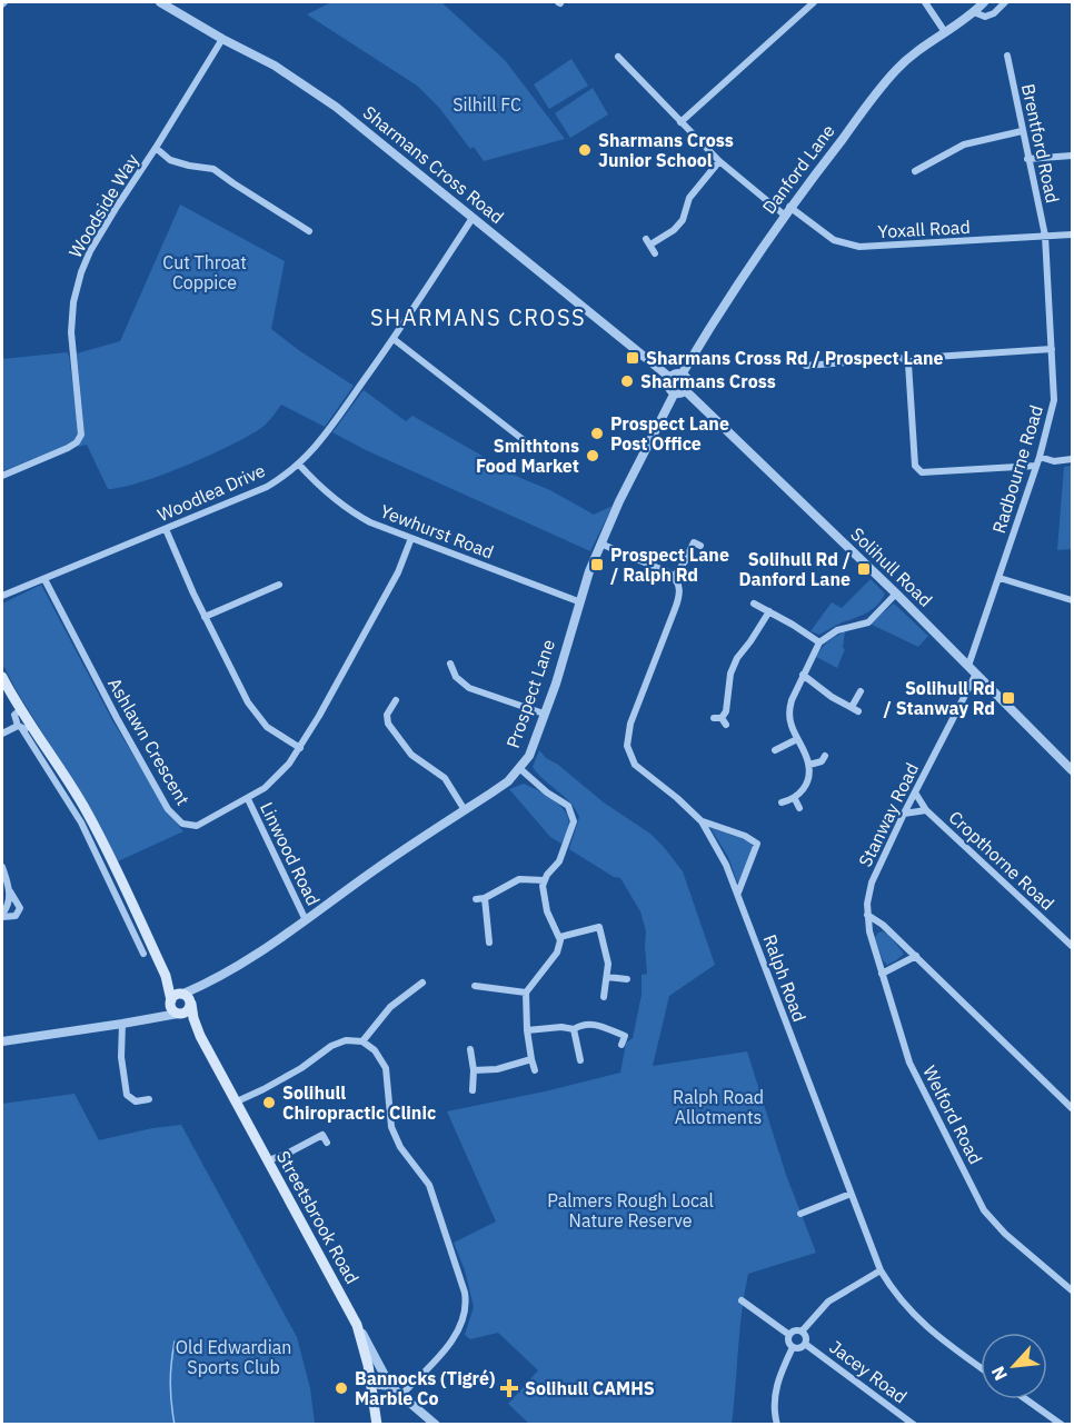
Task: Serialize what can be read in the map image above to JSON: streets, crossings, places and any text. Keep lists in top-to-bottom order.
{
  "streets": {
    "main road": ["Streetsbrook Road"],
    "street": [
      "Brentford Road",
      "Sharmans Cross Road",
      "Danford Lane",
      "Woodside Way",
      "Yoxall Road",
      "Radbourne Road",
      "Woodlea Drive",
      "Yewhurst Road",
      "Solihull Road",
      "Prospect Lane",
      "Ashlawn Crescent",
      "Stanway Road",
      "Linwood Road",
      "Cropthorne Road",
      "Ralph Road",
      "Welford Road",
      "Jacey Road"
    ]
  },
  "crossings": [
    ["Brentford Road", "Yoxall Road"],
    ["Brentford Road", "Radbourne Road"],
    ["Sharmans Cross Road", "Danford Lane"],
    ["Sharmans Cross Road", "Woodside Way"],
    ["Sharmans Cross Road", "Woodlea Drive"],
    ["Sharmans Cross Road", "Solihull Road"],
    ["Sharmans Cross Road", "Prospect Lane"],
    ["Danford Lane", "Yoxall Road"],
    ["Danford Lane", "Solihull Road"],
    ["Danford Lane", "Prospect Lane"],
    ["Yoxall Road", "Radbourne Road"],
    ["Radbourne Road", "Solihull Road"],
    ["Woodlea Drive", "Yewhurst Road"],
    ["Woodlea Drive", "Ashlawn Crescent"],
    ["Yewhurst Road", "Prospect Lane"],
    ["Yewhurst Road", "Ashlawn Crescent"],
    ["Solihull Road", "Prospect Lane"],
    ["Solihull Road", "Stanway Road"],
    ["Prospect Lane", "Linwood Road"],
    ["Prospect Lane", "Streetsbrook Road"],
    ["Ashlawn Crescent", "Linwood Road"],
    ["Stanway Road", "Cropthorne Road"],
    ["Stanway Road", "Welford Road"]
  ],
  "districts": ["SHARMANS CROSS"],
  "parks": [
    "Silhill FC",
    "Cut Throat Coppice",
    "Ralph Road Allotments",
    "Palmers Rough Local Nature Reserve",
    "Old Edwardian Sports Club"
  ],
  "places": {
    "other": [
      "Sharmans Cross Junior School",
      "Sharmans Cross",
      "Prospect Lane Post Office",
      "Smithtons Food Market",
      "Solihull Chiropractic Clinic",
      "Bannocks (Tigré) Marble Co"
    ],
    "transit": [
      "Sharmans Cross Rd / Prospect Lane",
      "Prospect Lane / Ralph Rd",
      "Solihull Rd / Danford Lane",
      "Solihull Rd / Stanway Rd"
    ],
    "health": ["Solihull CAMHS"]
  },
  "north": "bottom left"
}
